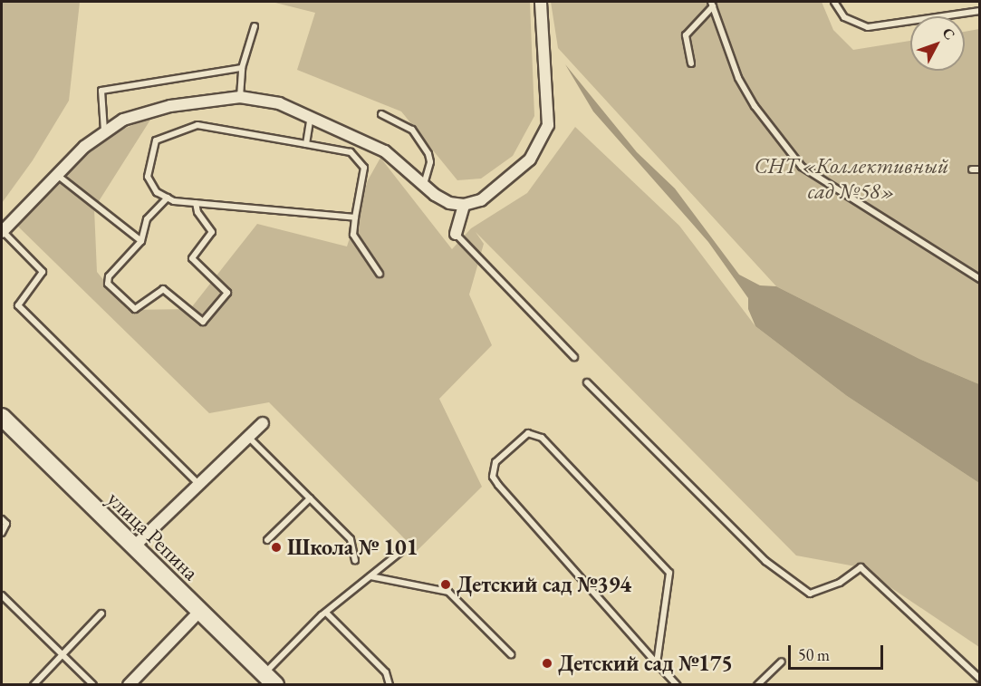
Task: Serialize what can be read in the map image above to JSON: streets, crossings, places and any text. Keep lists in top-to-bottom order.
{
  "streets": {
    "main road": ["улица Репина"]
  },
  "parks": ["СНТ «Коллективный сад №58»"],
  "places": ["Школа № 101", "Детский сад №394", "Детский сад №175"],
  "scale_bar": "50 m",
  "north": "top right"
}
